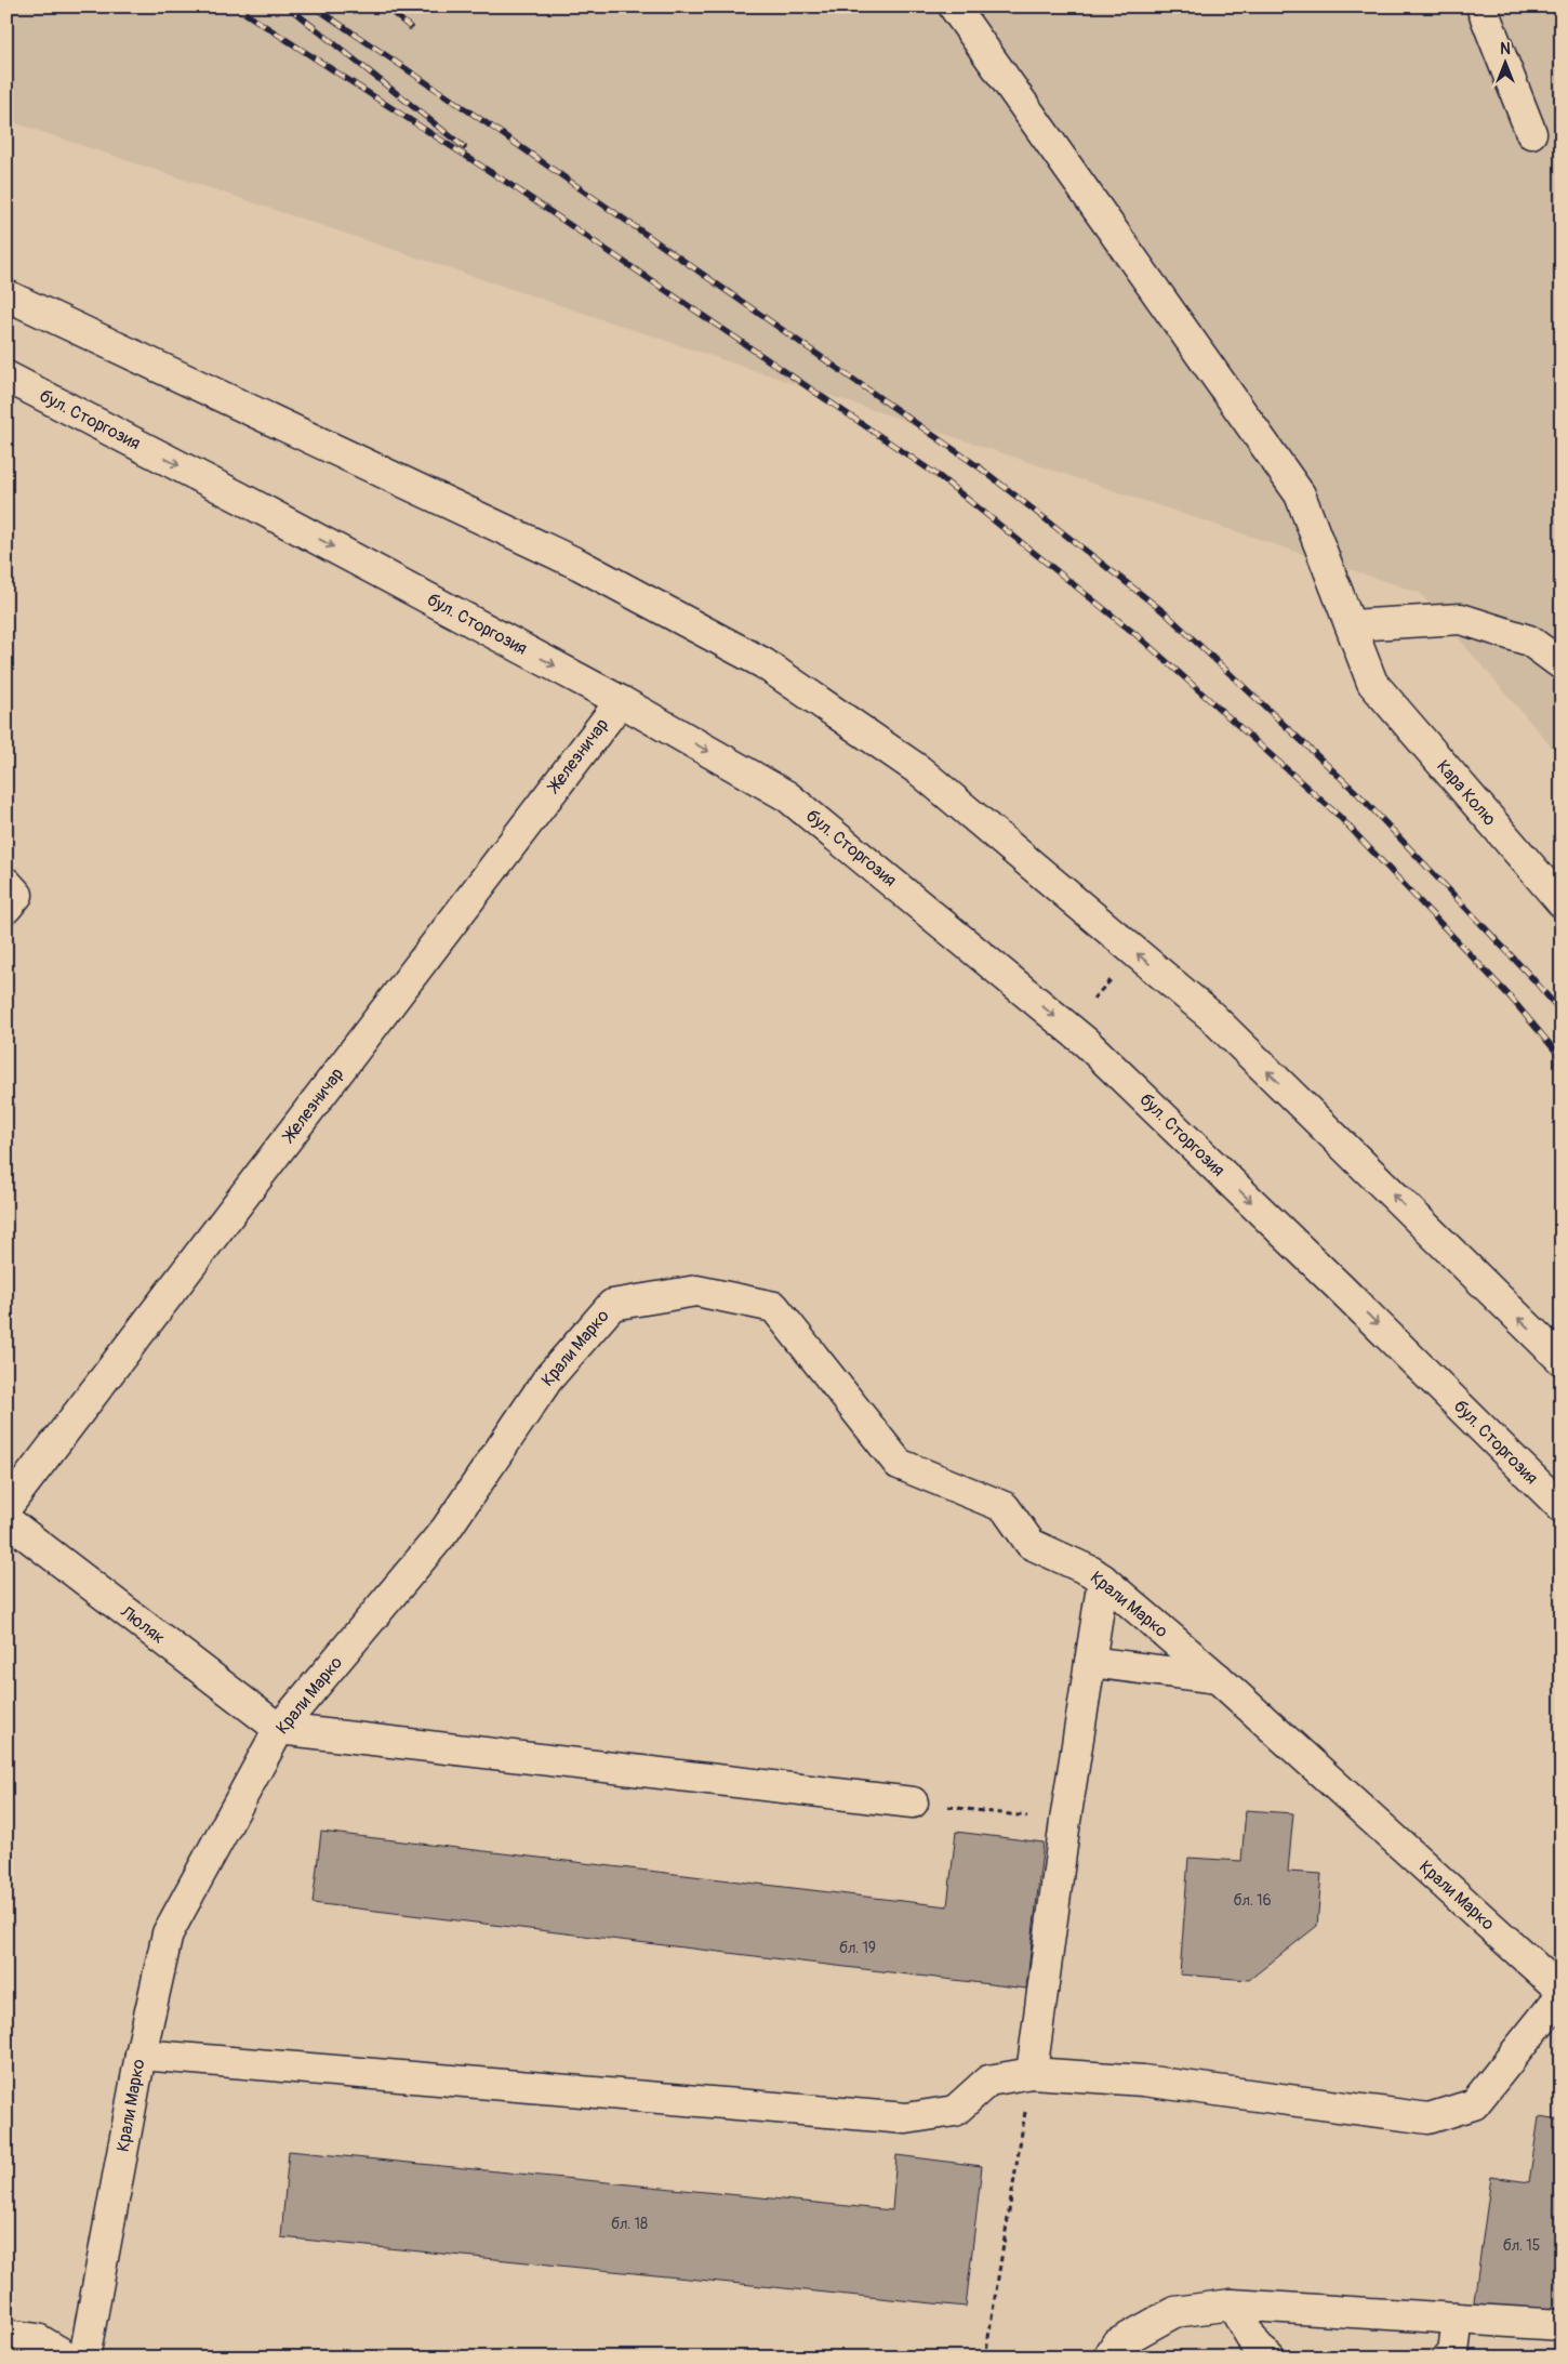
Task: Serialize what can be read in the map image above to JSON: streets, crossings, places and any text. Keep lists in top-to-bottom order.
{
  "streets": {
    "street": [
      "бул. Сторгозия",
      "Железничар",
      "Кара Колю",
      "Крали Марко",
      "Люляк"
    ]
  },
  "crossings": [
    ["бул. Сторгозия", "Железничар"],
    ["Крали Марко", "Люляк"]
  ],
  "house_numbers": [
    "бл. 16",
    "бл. 19",
    "бл. 18",
    "бл. 15"
  ],
  "north": "top"
}
